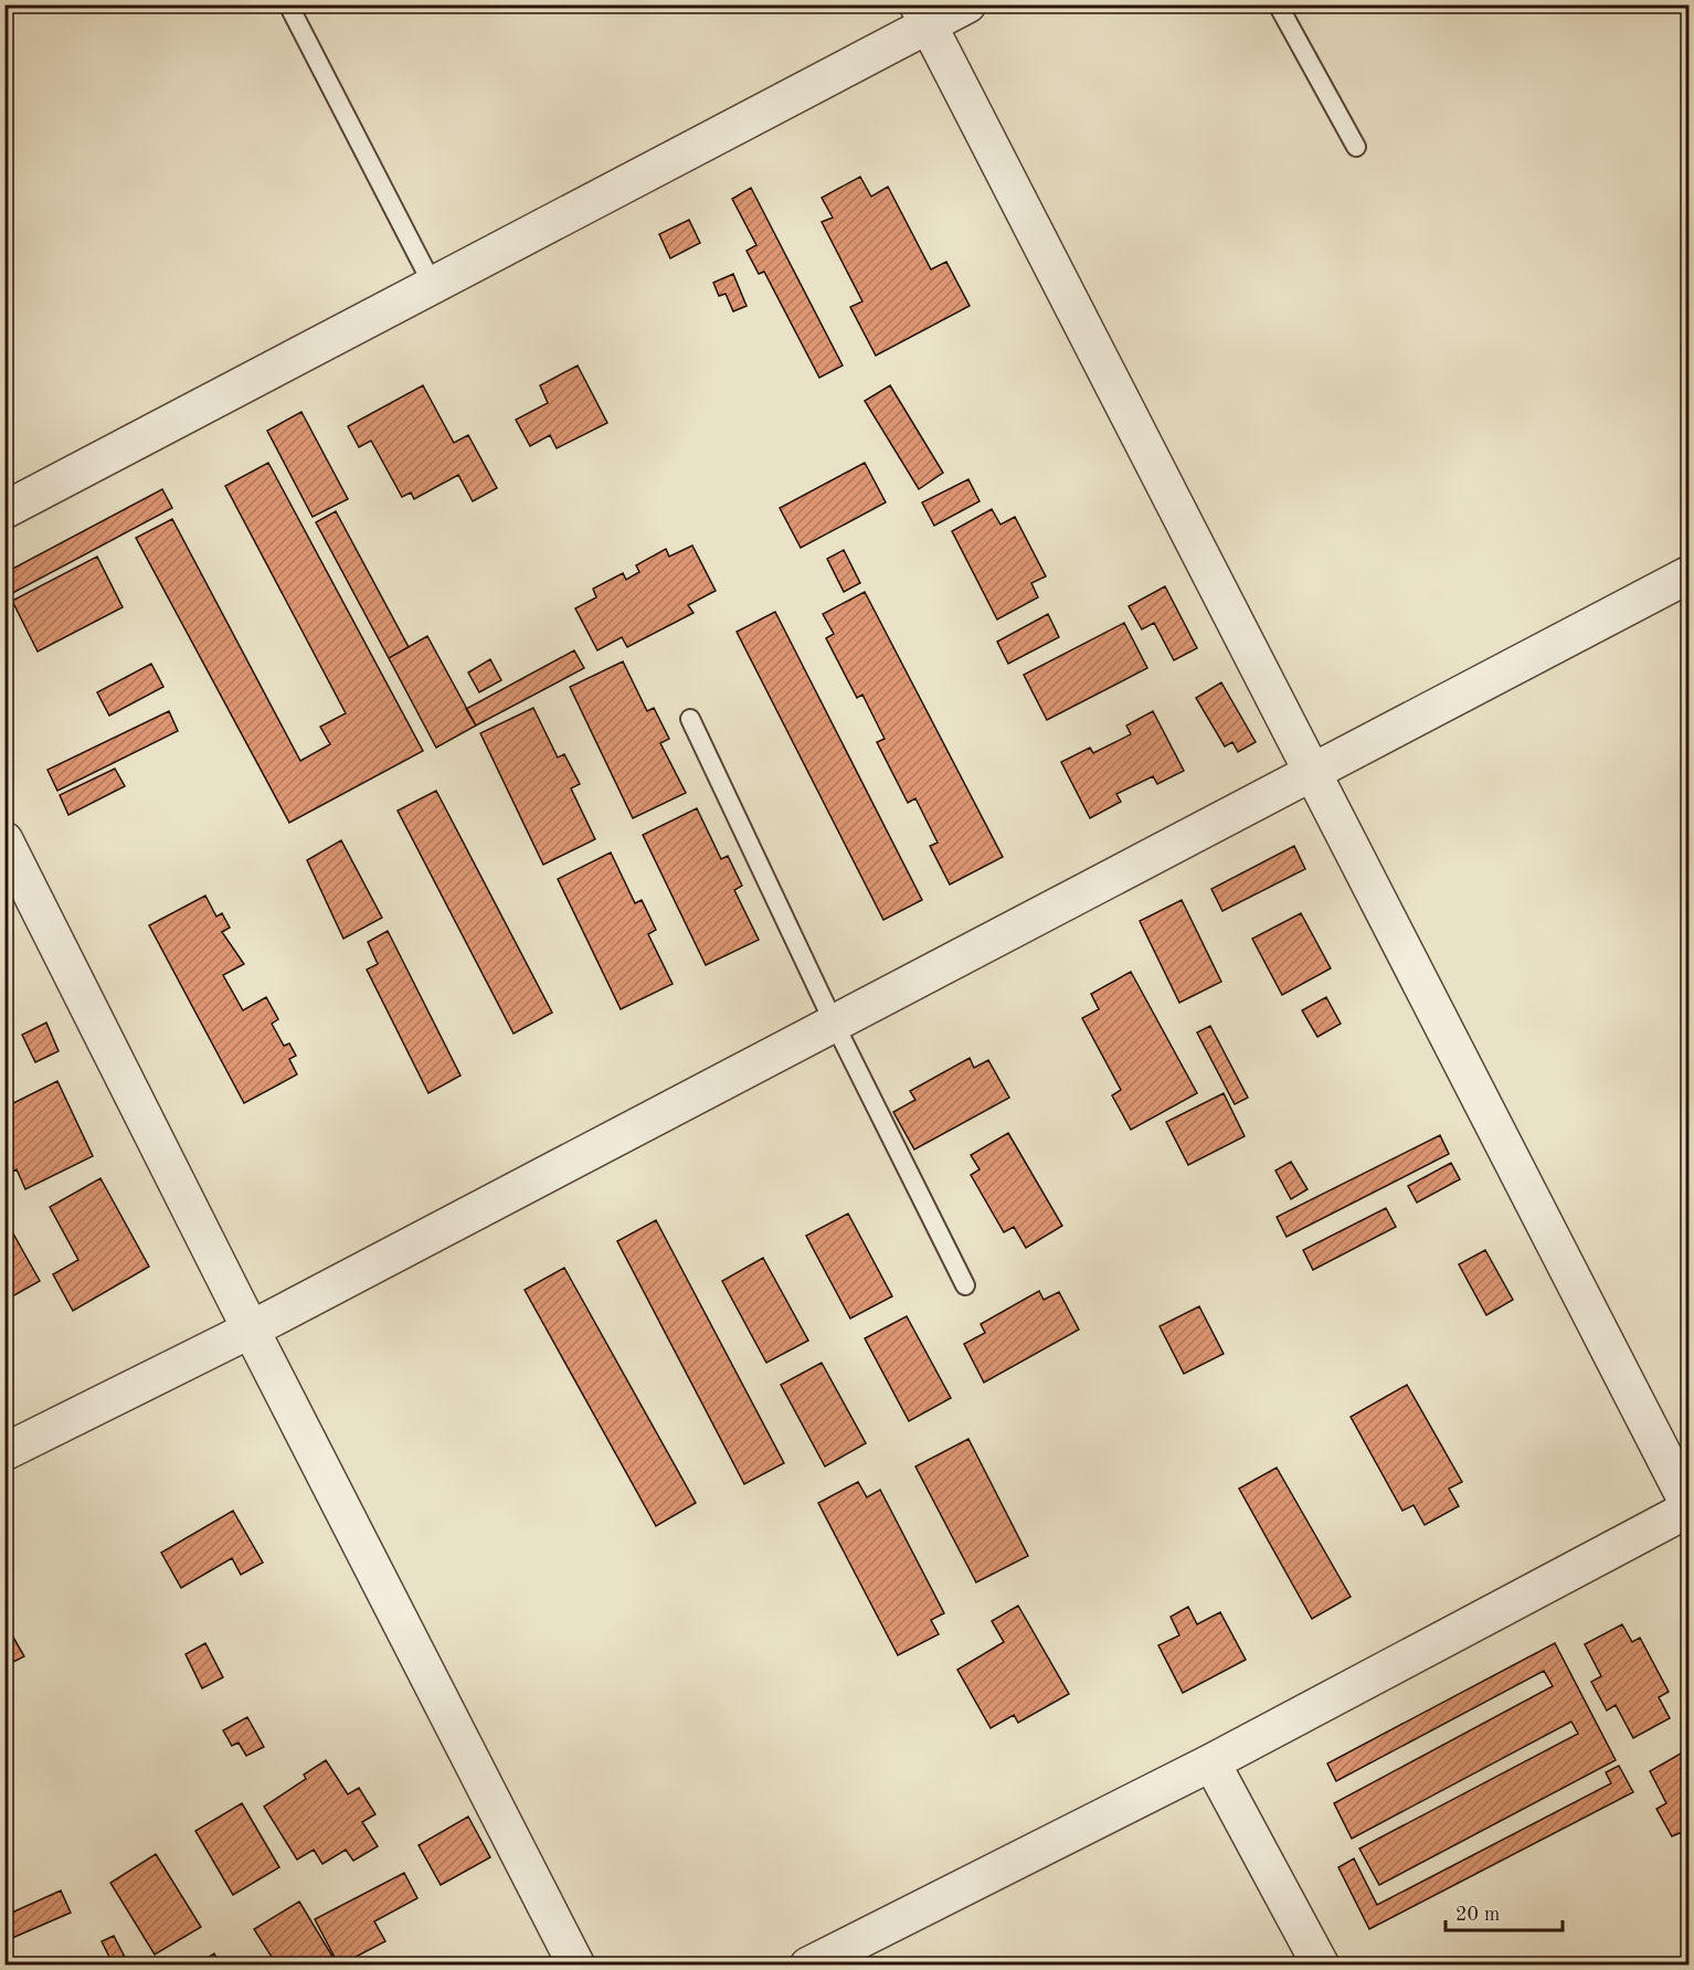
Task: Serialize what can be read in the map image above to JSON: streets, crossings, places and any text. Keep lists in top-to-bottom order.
{
  "scale_bar": "20 m"
}
